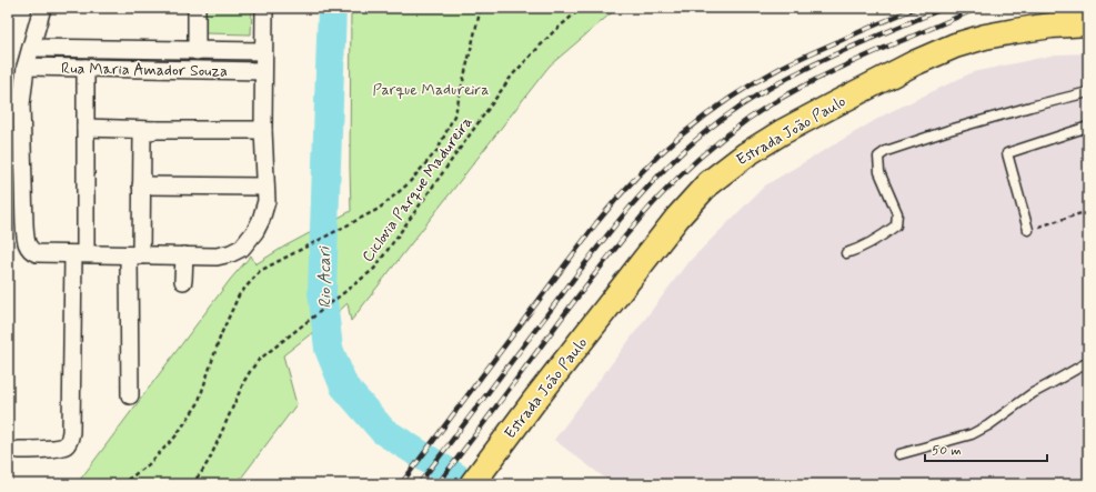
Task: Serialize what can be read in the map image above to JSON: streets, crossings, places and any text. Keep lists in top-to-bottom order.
{
  "streets": {
    "main road": ["Estrada João Paulo"],
    "street": ["Rua Maria Amador Souza"],
    "path": ["Ciclovia Parque Madureira"]
  },
  "water": ["Rio Acari"],
  "parks": ["Parque Madureira"],
  "scale_bar": "50 m"
}
